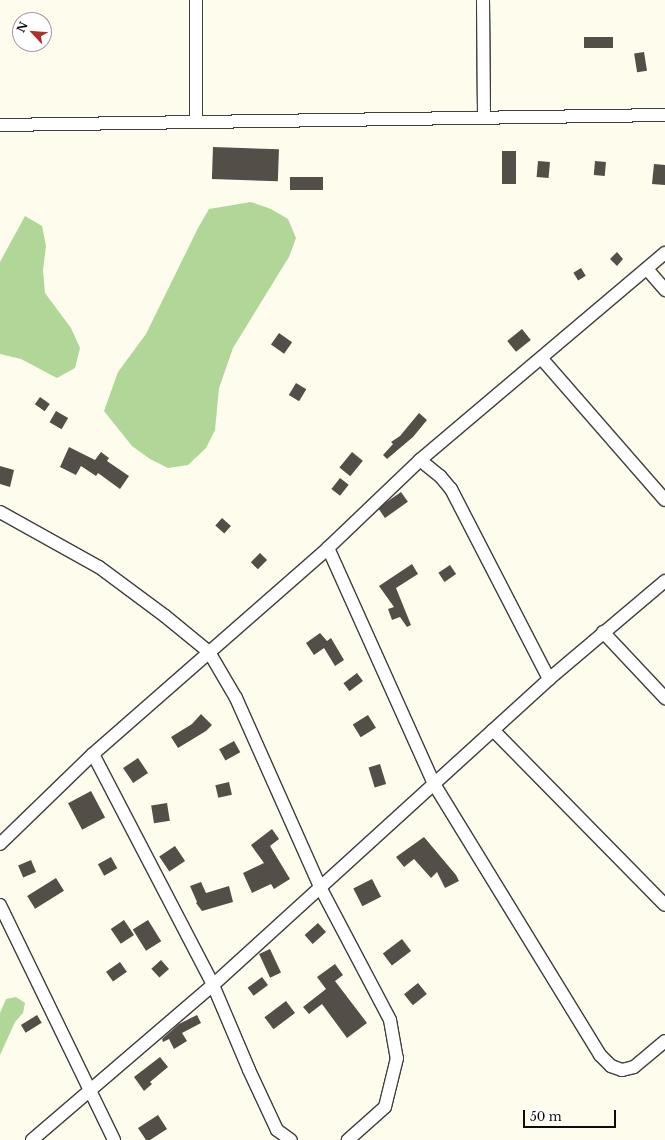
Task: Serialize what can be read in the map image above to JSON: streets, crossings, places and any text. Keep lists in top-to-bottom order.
{
  "scale_bar": "50 m",
  "north": "top left"
}
